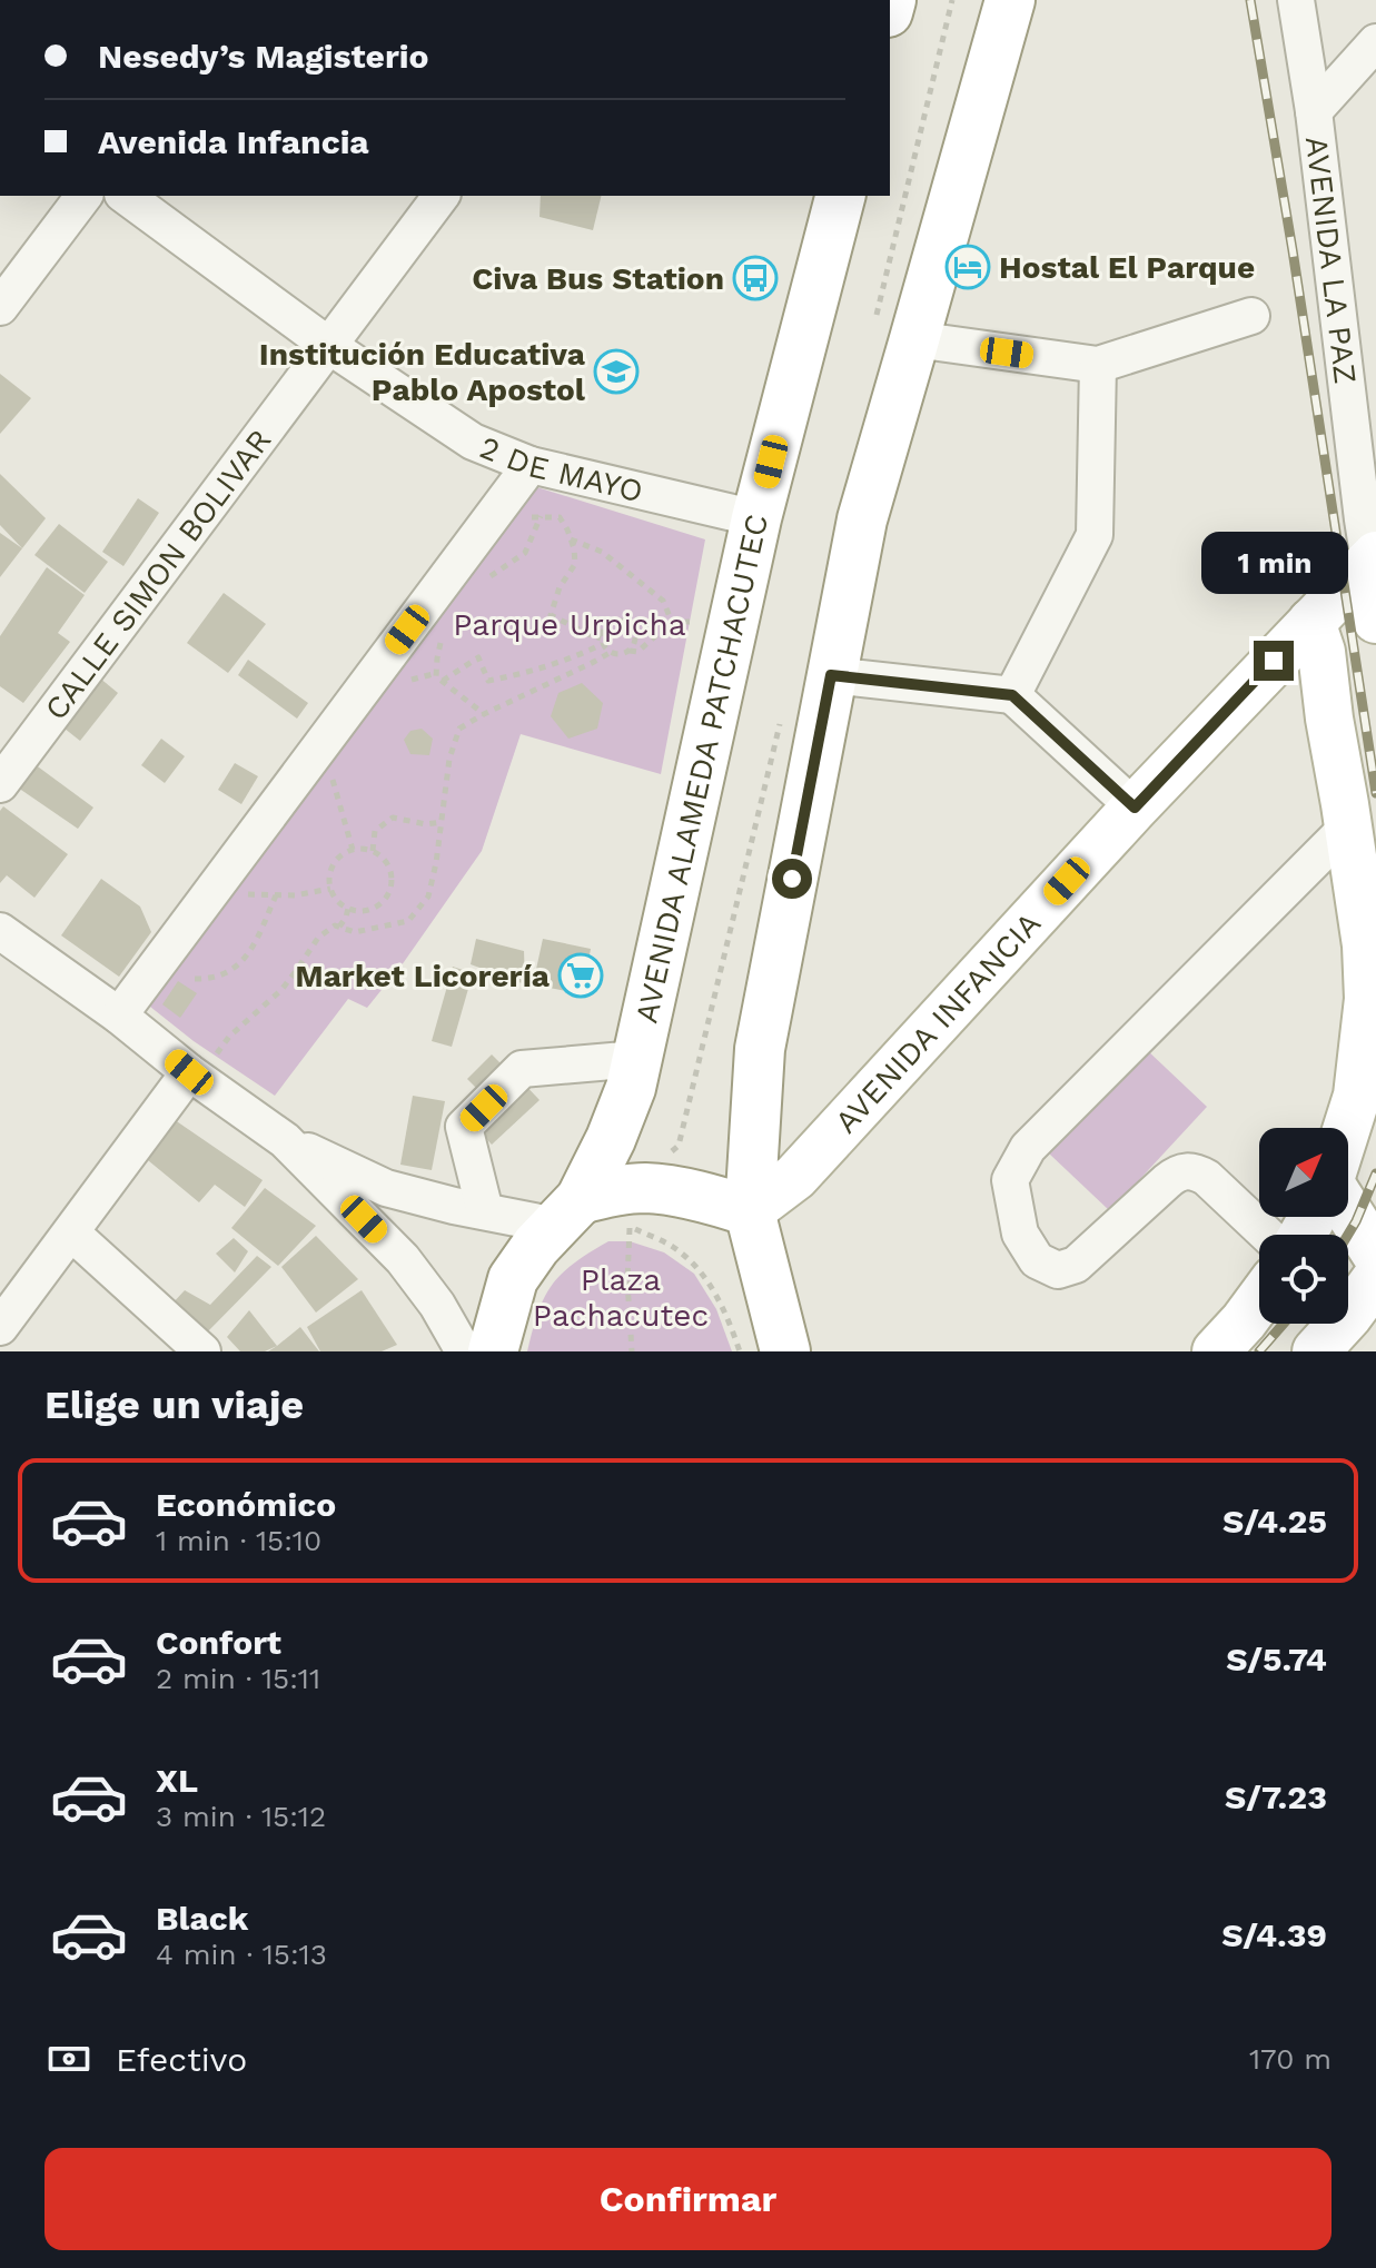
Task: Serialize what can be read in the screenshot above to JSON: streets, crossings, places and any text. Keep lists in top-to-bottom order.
{
  "streets": {
    "highway": ["AVENIDA ALAMEDA PATCHACUTEC"],
    "main road": ["AVENIDA LA PAZ", "AVENIDA INFANCIA"],
    "street": ["2 DE MAYO", "CALLE SIMON BOLIVAR"]
  },
  "crossings": [
    ["AVENIDA LA PAZ", "AVENIDA INFANCIA"],
    ["2 DE MAYO", "CALLE SIMON BOLIVAR"],
    ["2 DE MAYO", "AVENIDA ALAMEDA PATCHACUTEC"]
  ],
  "parks": ["Parque Urpicha", "Plaza Pachacutec"],
  "places": {
    "hotel": ["Hostal El Parque"],
    "bus stop": ["Civa Bus Station"],
    "school or university": ["Institución Educativa Pablo Apostol"],
    "supermarket": ["Market Licorería"]
  },
  "north": "top right",
  "page": {
    "banner": ["Nesedy’s Magisterio", "Avenida Infancia"],
    "bubble": "1 min",
    "heading": "Elige un viaje",
    "list": [
      {
        "name": "Económico",
        "note": "1 min · 15:10",
        "value": "S/4.25"
      },
      {
        "name": "Confort",
        "note": "2 min · 15:11",
        "value": "S/5.74"
      },
      {
        "name": "XL",
        "note": "3 min · 15:12",
        "value": "S/7.23"
      },
      {
        "name": "Black",
        "note": "4 min · 15:13",
        "value": "S/4.39"
      }
    ],
    "pay": ["Efectivo", "170 m"],
    "buttons": "Confirmar"
  }
}
